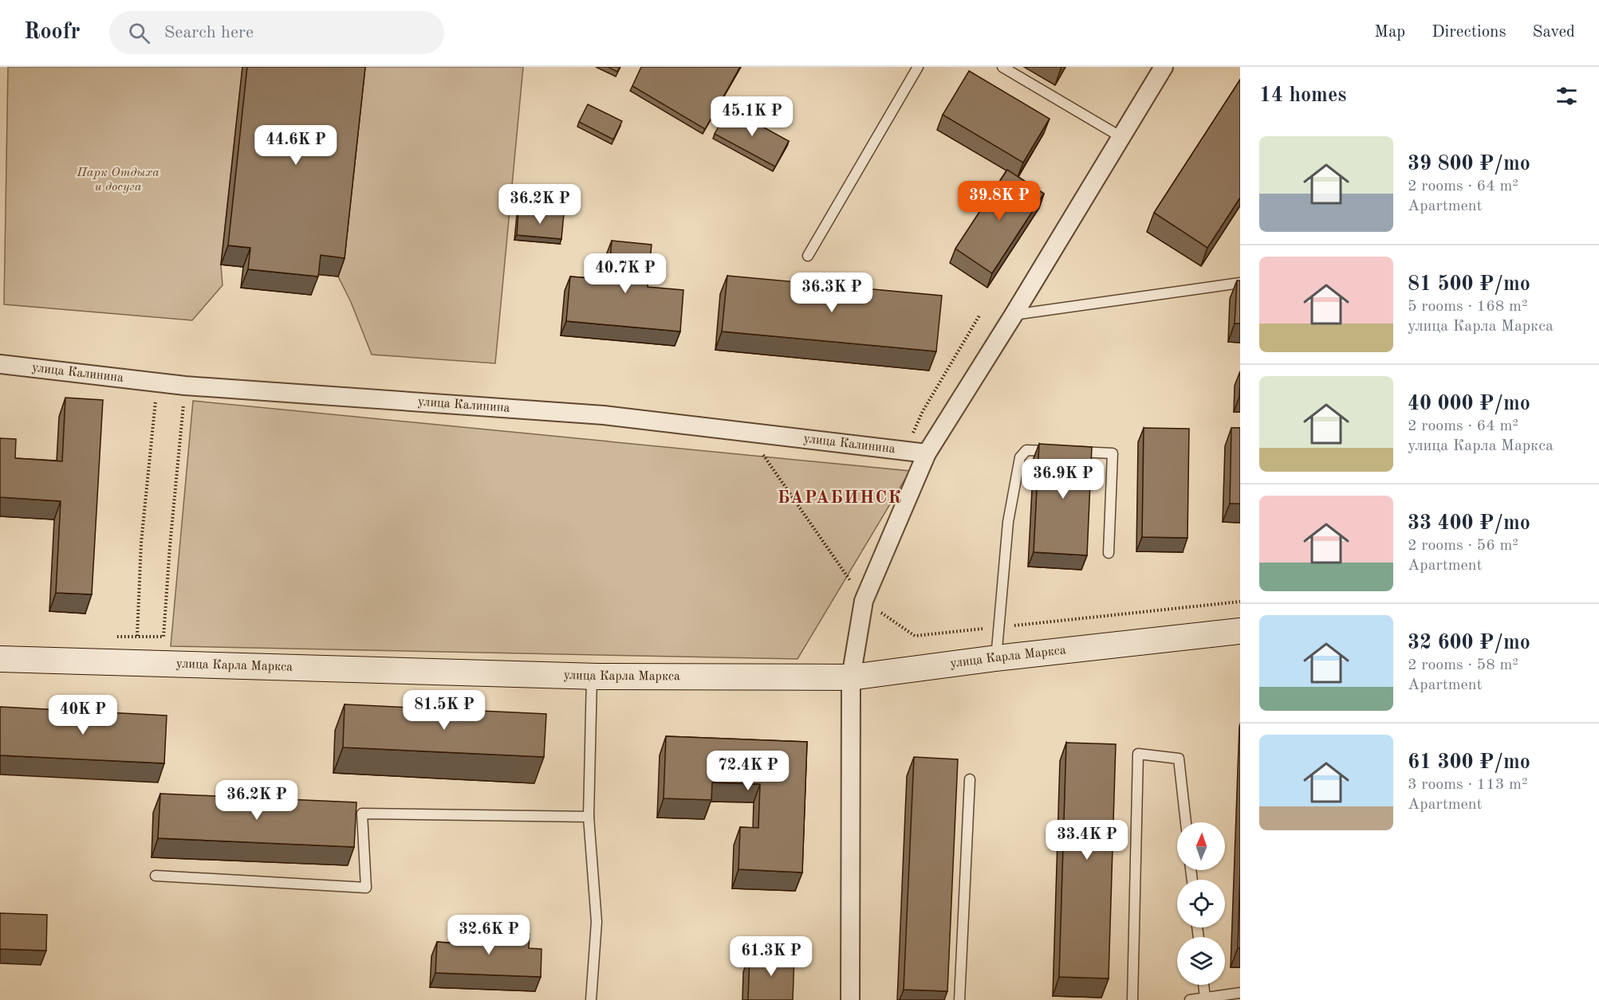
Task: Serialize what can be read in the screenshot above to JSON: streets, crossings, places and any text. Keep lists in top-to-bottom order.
{
  "streets": {
    "main road": ["улица Карла Маркса"],
    "street": ["улица Калинина"]
  },
  "districts": ["БАРАБИНСК"],
  "parks": ["Парк Отдыха и досуга"],
  "north": "top",
  "page": {
    "header": "Roofr",
    "search": "Search here",
    "nav": ["Map", "Directions", "Saved"],
    "heading": "14 homes",
    "price": [
      "45.1K ₽",
      "44.6K ₽",
      "39.8K ₽",
      "36.2K ₽",
      "40.7K ₽",
      "36.3K ₽",
      "36.9K ₽",
      "81.5K ₽",
      "40K ₽",
      "72.4K ₽",
      "36.2K ₽",
      "33.4K ₽",
      "32.6K ₽",
      "61.3K ₽"
    ],
    "list": [
      {
        "name": "39 800 ₽/mo",
        "note": "2 rooms · 64 m² · Apartment"
      },
      {
        "name": "81 500 ₽/mo",
        "note": "5 rooms · 168 m² · улица Карла Маркса"
      },
      {
        "name": "40 000 ₽/mo",
        "note": "2 rooms · 64 m² · улица Карла Маркса"
      },
      {
        "name": "33 400 ₽/mo",
        "note": "2 rooms · 56 m² · Apartment"
      },
      {
        "name": "32 600 ₽/mo",
        "note": "2 rooms · 58 m² · Apartment"
      },
      {
        "name": "61 300 ₽/mo",
        "note": "3 rooms · 113 m² · Apartment"
      }
    ]
  }
}
